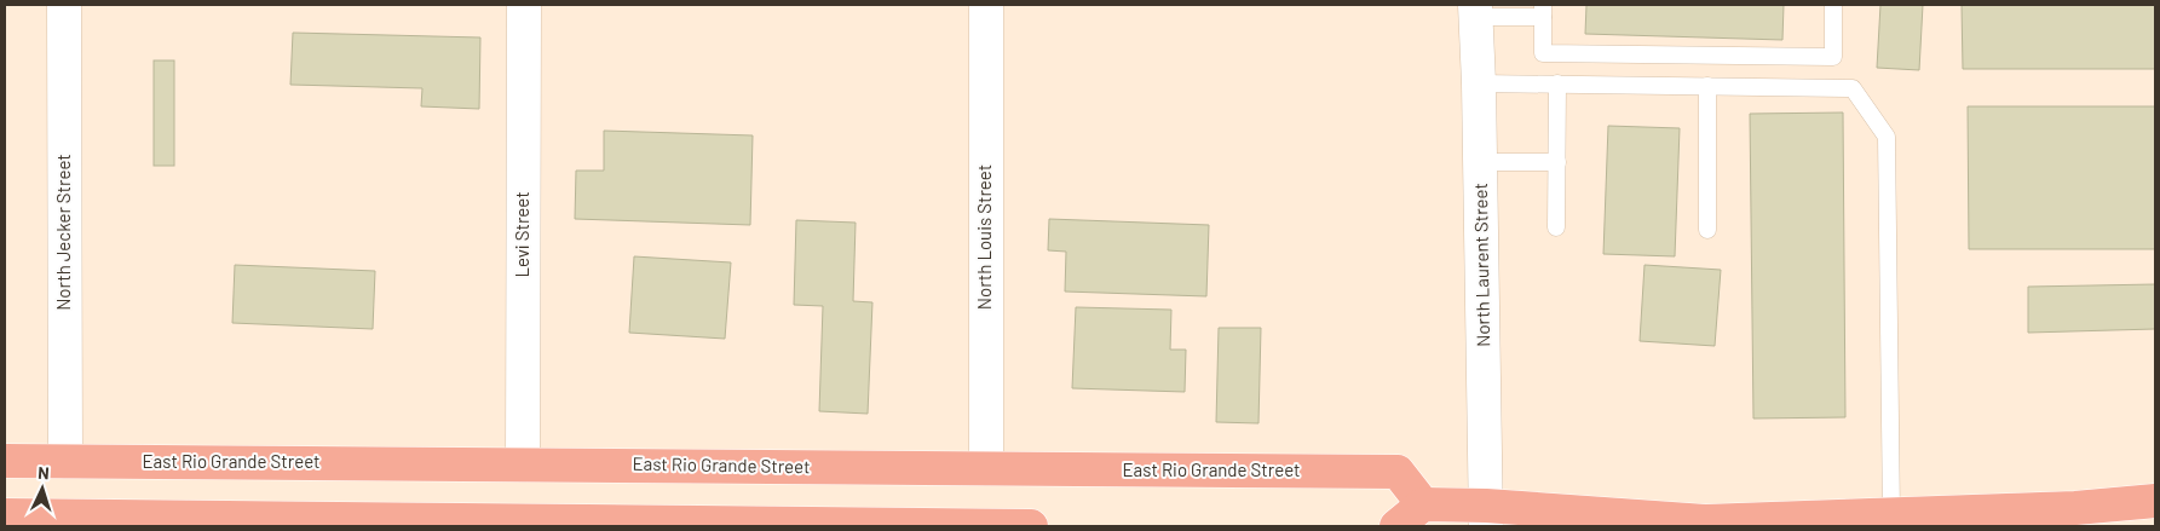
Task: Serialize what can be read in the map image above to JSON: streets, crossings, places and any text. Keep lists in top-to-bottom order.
{
  "streets": {
    "main road": ["East Rio Grande Street"],
    "street": [
      "North Jecker Street",
      "Levi Street",
      "North Louis Street",
      "North Laurent Street"
    ]
  },
  "crossings": [
    ["North Jecker Street", "East Rio Grande Street"],
    ["Levi Street", "East Rio Grande Street"],
    ["North Louis Street", "East Rio Grande Street"]
  ],
  "north": "top"
}
